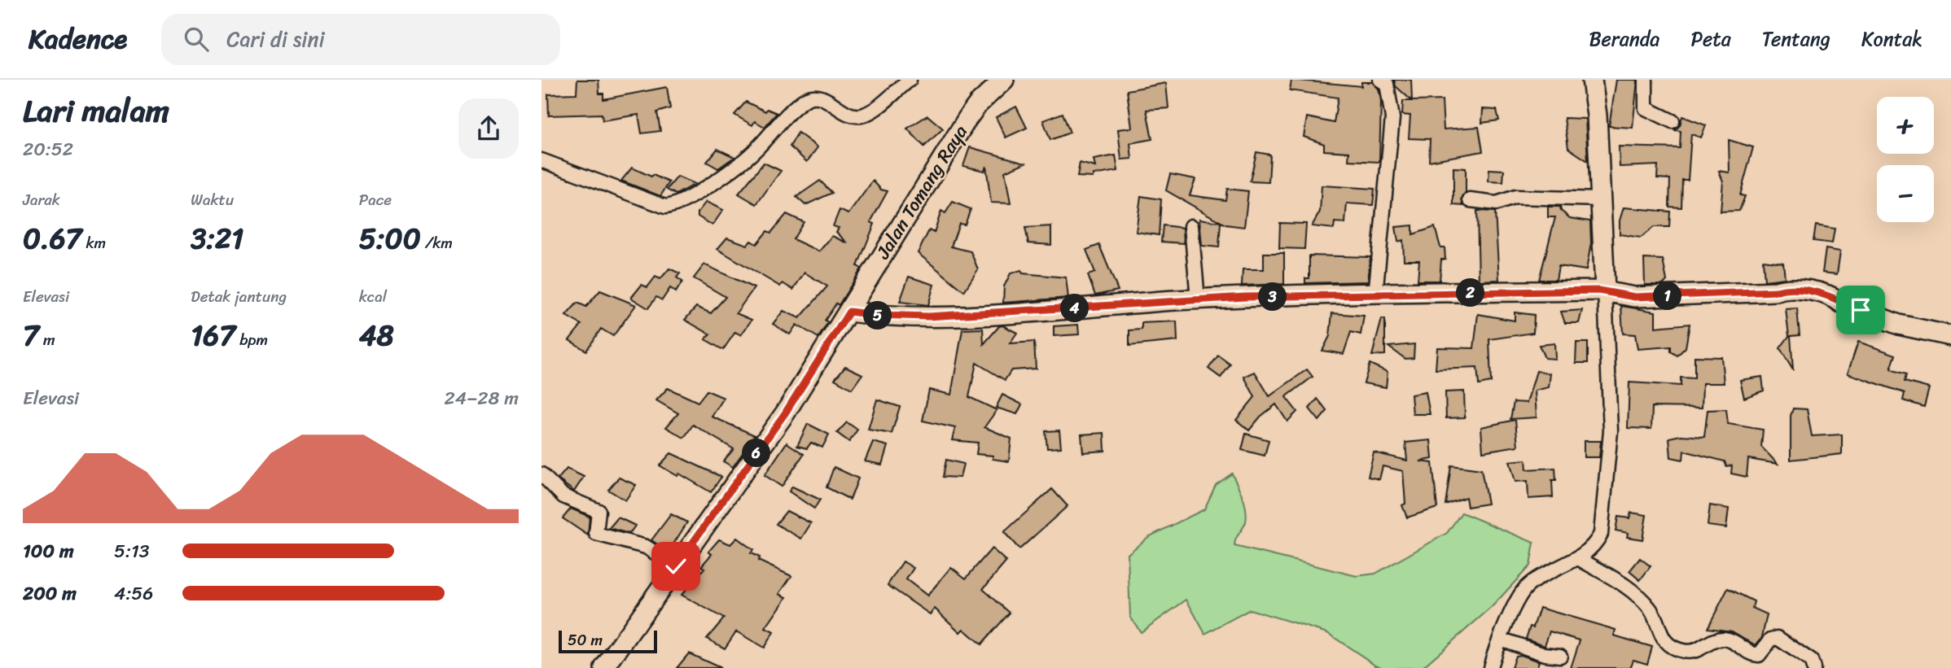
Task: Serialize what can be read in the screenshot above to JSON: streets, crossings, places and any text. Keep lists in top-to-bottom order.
{
  "streets": {
    "main road": ["Jalan Tomang Raya"]
  },
  "scale_bar": "50 m",
  "page": {
    "header": "Kadence",
    "search": "Cari di sini",
    "nav": [
      "Beranda",
      "Peta",
      "Tentang",
      "Kontak"
    ],
    "heading": ["Lari malam", "20:52"],
    "map_buttons": ["+", "−"],
    "stats": [
      ["Jarak", "0.67 km"],
      ["Waktu", "3:21"],
      ["Pace", "5:00 /km"],
      ["Elevasi", "7 m"],
      ["Detak jantung", "167 bpm"],
      ["kcal", "48"]
    ],
    "pins": [
      "2",
      "1",
      "3",
      "4",
      "5",
      "6"
    ],
    "chart": ["Elevasi", "24–28 m"],
    "list": [
      {
        "name": "100 m",
        "note": "5:13"
      },
      {
        "name": "200 m",
        "note": "4:56"
      }
    ],
    "scale": "50 m"
  }
}
